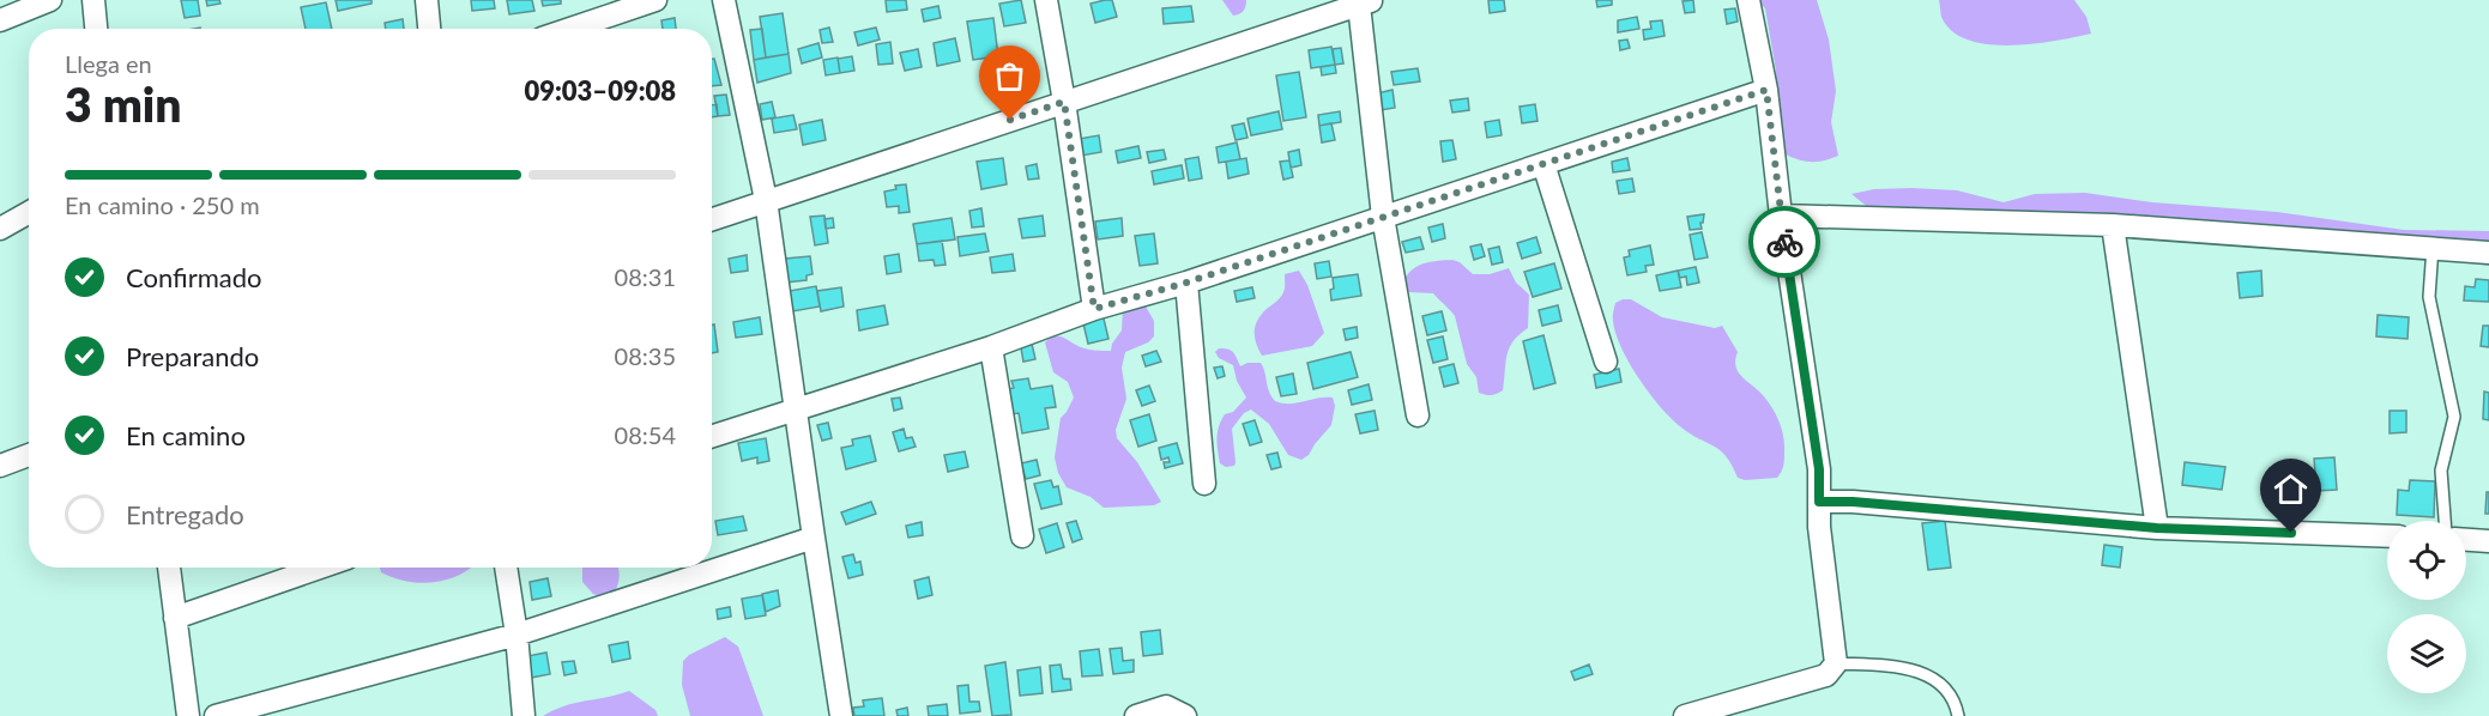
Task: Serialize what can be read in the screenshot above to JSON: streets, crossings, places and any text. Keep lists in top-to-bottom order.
{
  "page": {
    "heading": ["3 min", "Llega en", "09:03–09:08"],
    "bar": "En camino · 250 m",
    "list": [
      ["Confirmado", "08:31"],
      ["Preparando", "08:35"],
      ["En camino", "08:54"],
      "Entregado"
    ]
  }
}
